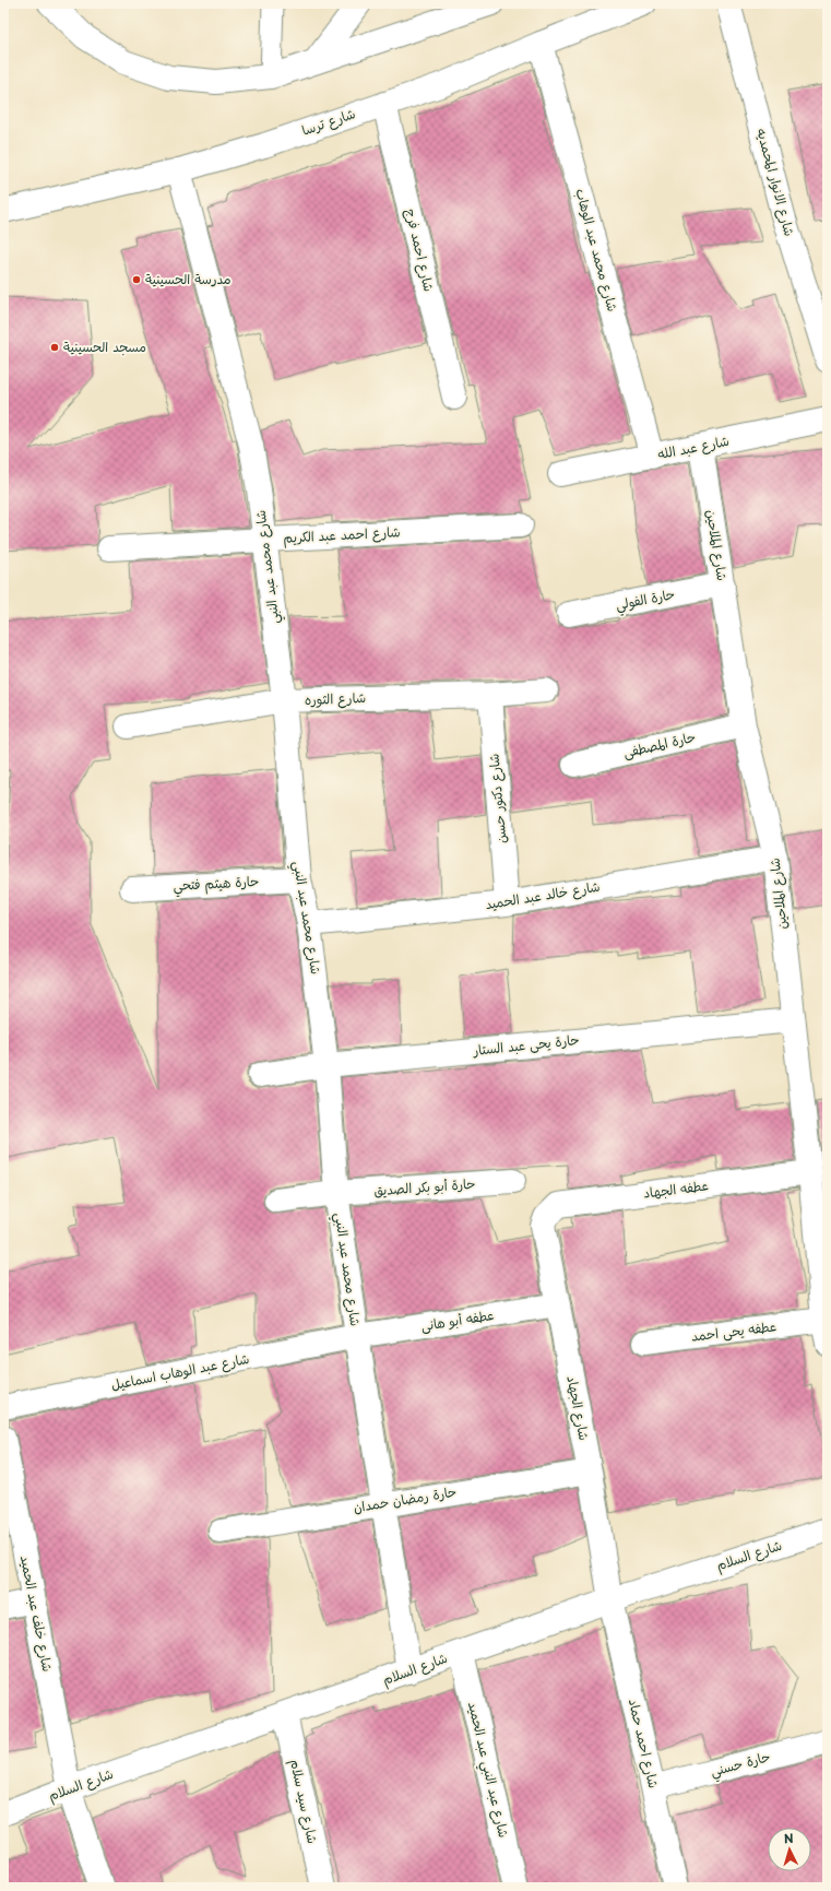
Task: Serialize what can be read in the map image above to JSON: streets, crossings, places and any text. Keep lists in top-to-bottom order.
{
  "streets": {
    "street": [
      "شارع ترسا",
      "شارع الانوار المحمديه",
      "شارع احمد فرج",
      "شارع محمد عبد الوهاب",
      "شارع عبد الله",
      "شارع احمد عبد الكريم",
      "شارع الملاحين",
      "شارع محمد عبد النبي",
      "حارة الفولي",
      "شارع الثوره",
      "حارة المصطفى",
      "شارع دكتور حسن",
      "حارة هيثم فتحي",
      "شارع خالد عبد الحميد",
      "حارة يحى عبد الستار",
      "حارة أبو بكر الصديق",
      "عطفه الجهاد",
      "عطفه أبو هانى",
      "عطفه يحى احمد",
      "شارع عبد الوهاب اسماعيل",
      "شارع الجهاد",
      "حارة رمضان حمدان",
      "شارع السلام",
      "شارع خلف عبد الحميد",
      "شارع احمد حماد",
      "حارة حسني",
      "شارع عبد النبي عبد الحميد",
      "شارع سيد سلام"
    ]
  },
  "crossings": [
    ["شارع ترسا", "شارع احمد فرج"],
    ["شارع ترسا", "شارع محمد عبد الوهاب"],
    ["شارع ترسا", "شارع محمد عبد النبي"],
    ["شارع محمد عبد الوهاب", "شارع عبد الله"],
    ["شارع عبد الله", "شارع الملاحين"],
    ["شارع احمد عبد الكريم", "شارع محمد عبد النبي"],
    ["شارع الملاحين", "حارة الفولي"],
    ["شارع الملاحين", "حارة المصطفى"],
    ["شارع الملاحين", "شارع خالد عبد الحميد"],
    ["شارع الملاحين", "حارة يحى عبد الستار"],
    ["شارع الملاحين", "عطفه الجهاد"],
    ["شارع الملاحين", "عطفه يحى احمد"],
    ["شارع محمد عبد النبي", "شارع الثوره"],
    ["شارع محمد عبد النبي", "حارة هيثم فتحي"],
    ["شارع محمد عبد النبي", "شارع خالد عبد الحميد"],
    ["شارع محمد عبد النبي", "حارة يحى عبد الستار"],
    ["شارع محمد عبد النبي", "حارة أبو بكر الصديق"],
    ["شارع محمد عبد النبي", "عطفه أبو هانى"],
    ["شارع محمد عبد النبي", "شارع عبد الوهاب اسماعيل"],
    ["شارع محمد عبد النبي", "حارة رمضان حمدان"],
    ["شارع محمد عبد النبي", "شارع السلام"],
    ["شارع الثوره", "شارع دكتور حسن"],
    ["شارع دكتور حسن", "شارع خالد عبد الحميد"],
    ["عطفه الجهاد", "شارع الجهاد"],
    ["عطفه أبو هانى", "شارع عبد الوهاب اسماعيل"],
    ["عطفه أبو هانى", "شارع الجهاد"],
    ["شارع الجهاد", "حارة رمضان حمدان"],
    ["شارع الجهاد", "شارع السلام"],
    ["شارع الجهاد", "شارع احمد حماد"],
    ["شارع السلام", "شارع خلف عبد الحميد"],
    ["شارع السلام", "شارع احمد حماد"],
    ["شارع السلام", "شارع عبد النبي عبد الحميد"],
    ["شارع السلام", "شارع سيد سلام"],
    ["شارع احمد حماد", "حارة حسني"]
  ],
  "places": ["مدرسة الحسينية", "مسجد الحسينية"],
  "north": "top"
}
